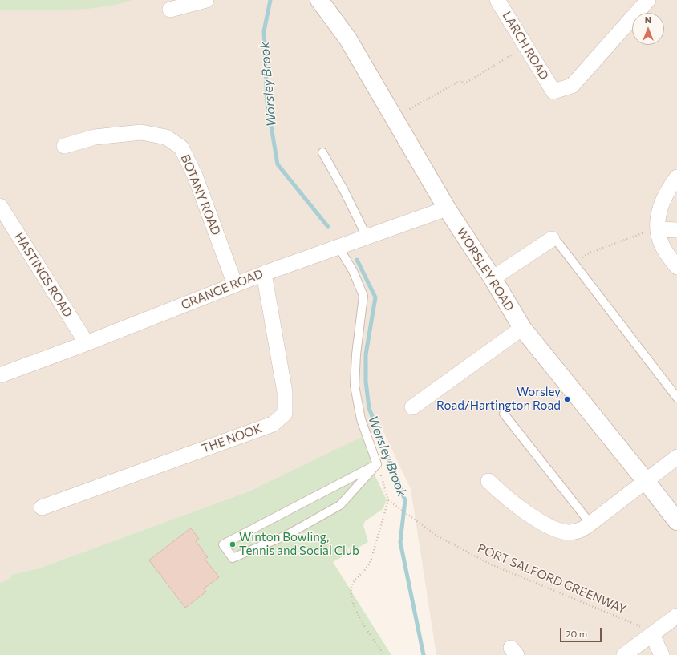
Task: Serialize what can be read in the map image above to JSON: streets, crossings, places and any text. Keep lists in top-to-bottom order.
{
  "streets": {
    "main road": ["WORSLEY ROAD"],
    "street": [
      "LARCH ROAD",
      "BOTANY ROAD",
      "HASTINGS ROAD",
      "GRANGE ROAD",
      "THE NOOK"
    ],
    "path": ["PORT SALFORD GREENWAY"]
  },
  "crossings": [
    ["BOTANY ROAD", "GRANGE ROAD"],
    ["WORSLEY ROAD", "GRANGE ROAD"],
    ["HASTINGS ROAD", "GRANGE ROAD"],
    ["GRANGE ROAD", "THE NOOK"]
  ],
  "water": ["Worsley Brook"],
  "places": ["Worsley Road/Hartington Road", "Winton Bowling, Tennis and Social Club"],
  "scale_bar": "20 m",
  "north": "top"
}
